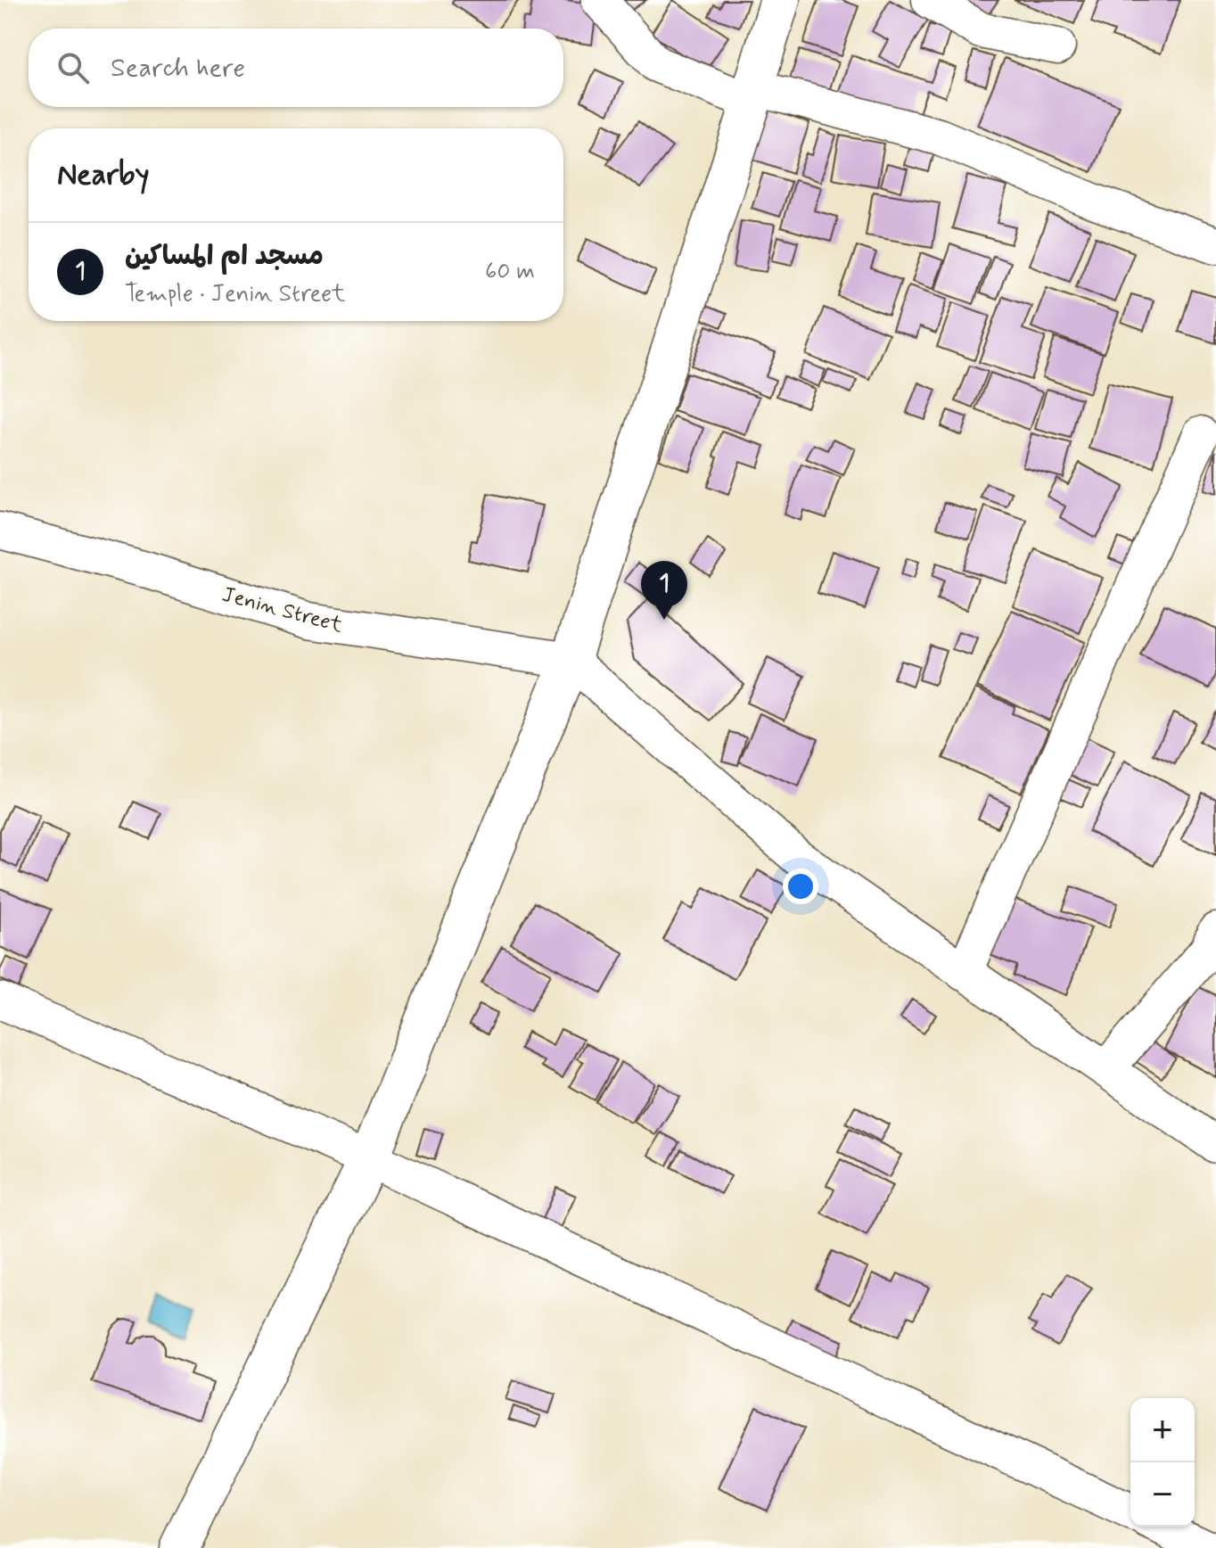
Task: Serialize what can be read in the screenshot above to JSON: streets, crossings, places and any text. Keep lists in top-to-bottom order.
{
  "streets": {
    "street": ["Jenin Street"]
  },
  "page": {
    "search": "Search here",
    "heading": "Nearby",
    "list": [
      {
        "mark": "1",
        "name": "مسجد ام المساكين",
        "note": "Temple · Jenin Street",
        "value": "60 m"
      }
    ],
    "pins": "1",
    "map_buttons": ["+", "−"]
  }
}
